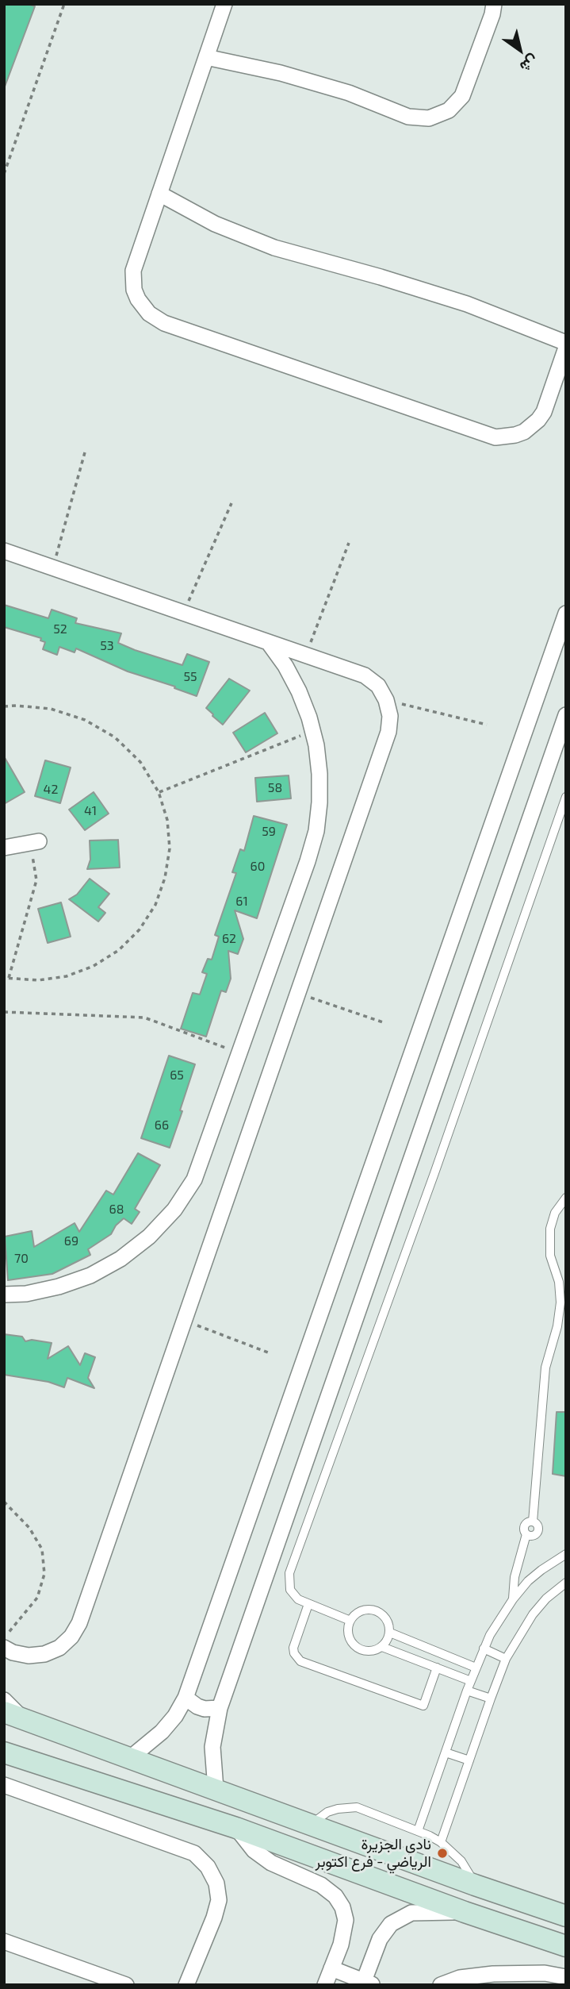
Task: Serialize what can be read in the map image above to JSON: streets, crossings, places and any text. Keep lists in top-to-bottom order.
{
  "places": ["نادي الجزيرة الرياضي - فرع اكتوبر"],
  "house_numbers": [
    "52",
    "53",
    "55",
    "58",
    "42",
    "41",
    "59",
    "60",
    "61",
    "62",
    "65",
    "66",
    "68",
    "69",
    "70"
  ],
  "north": "bottom right"
}
